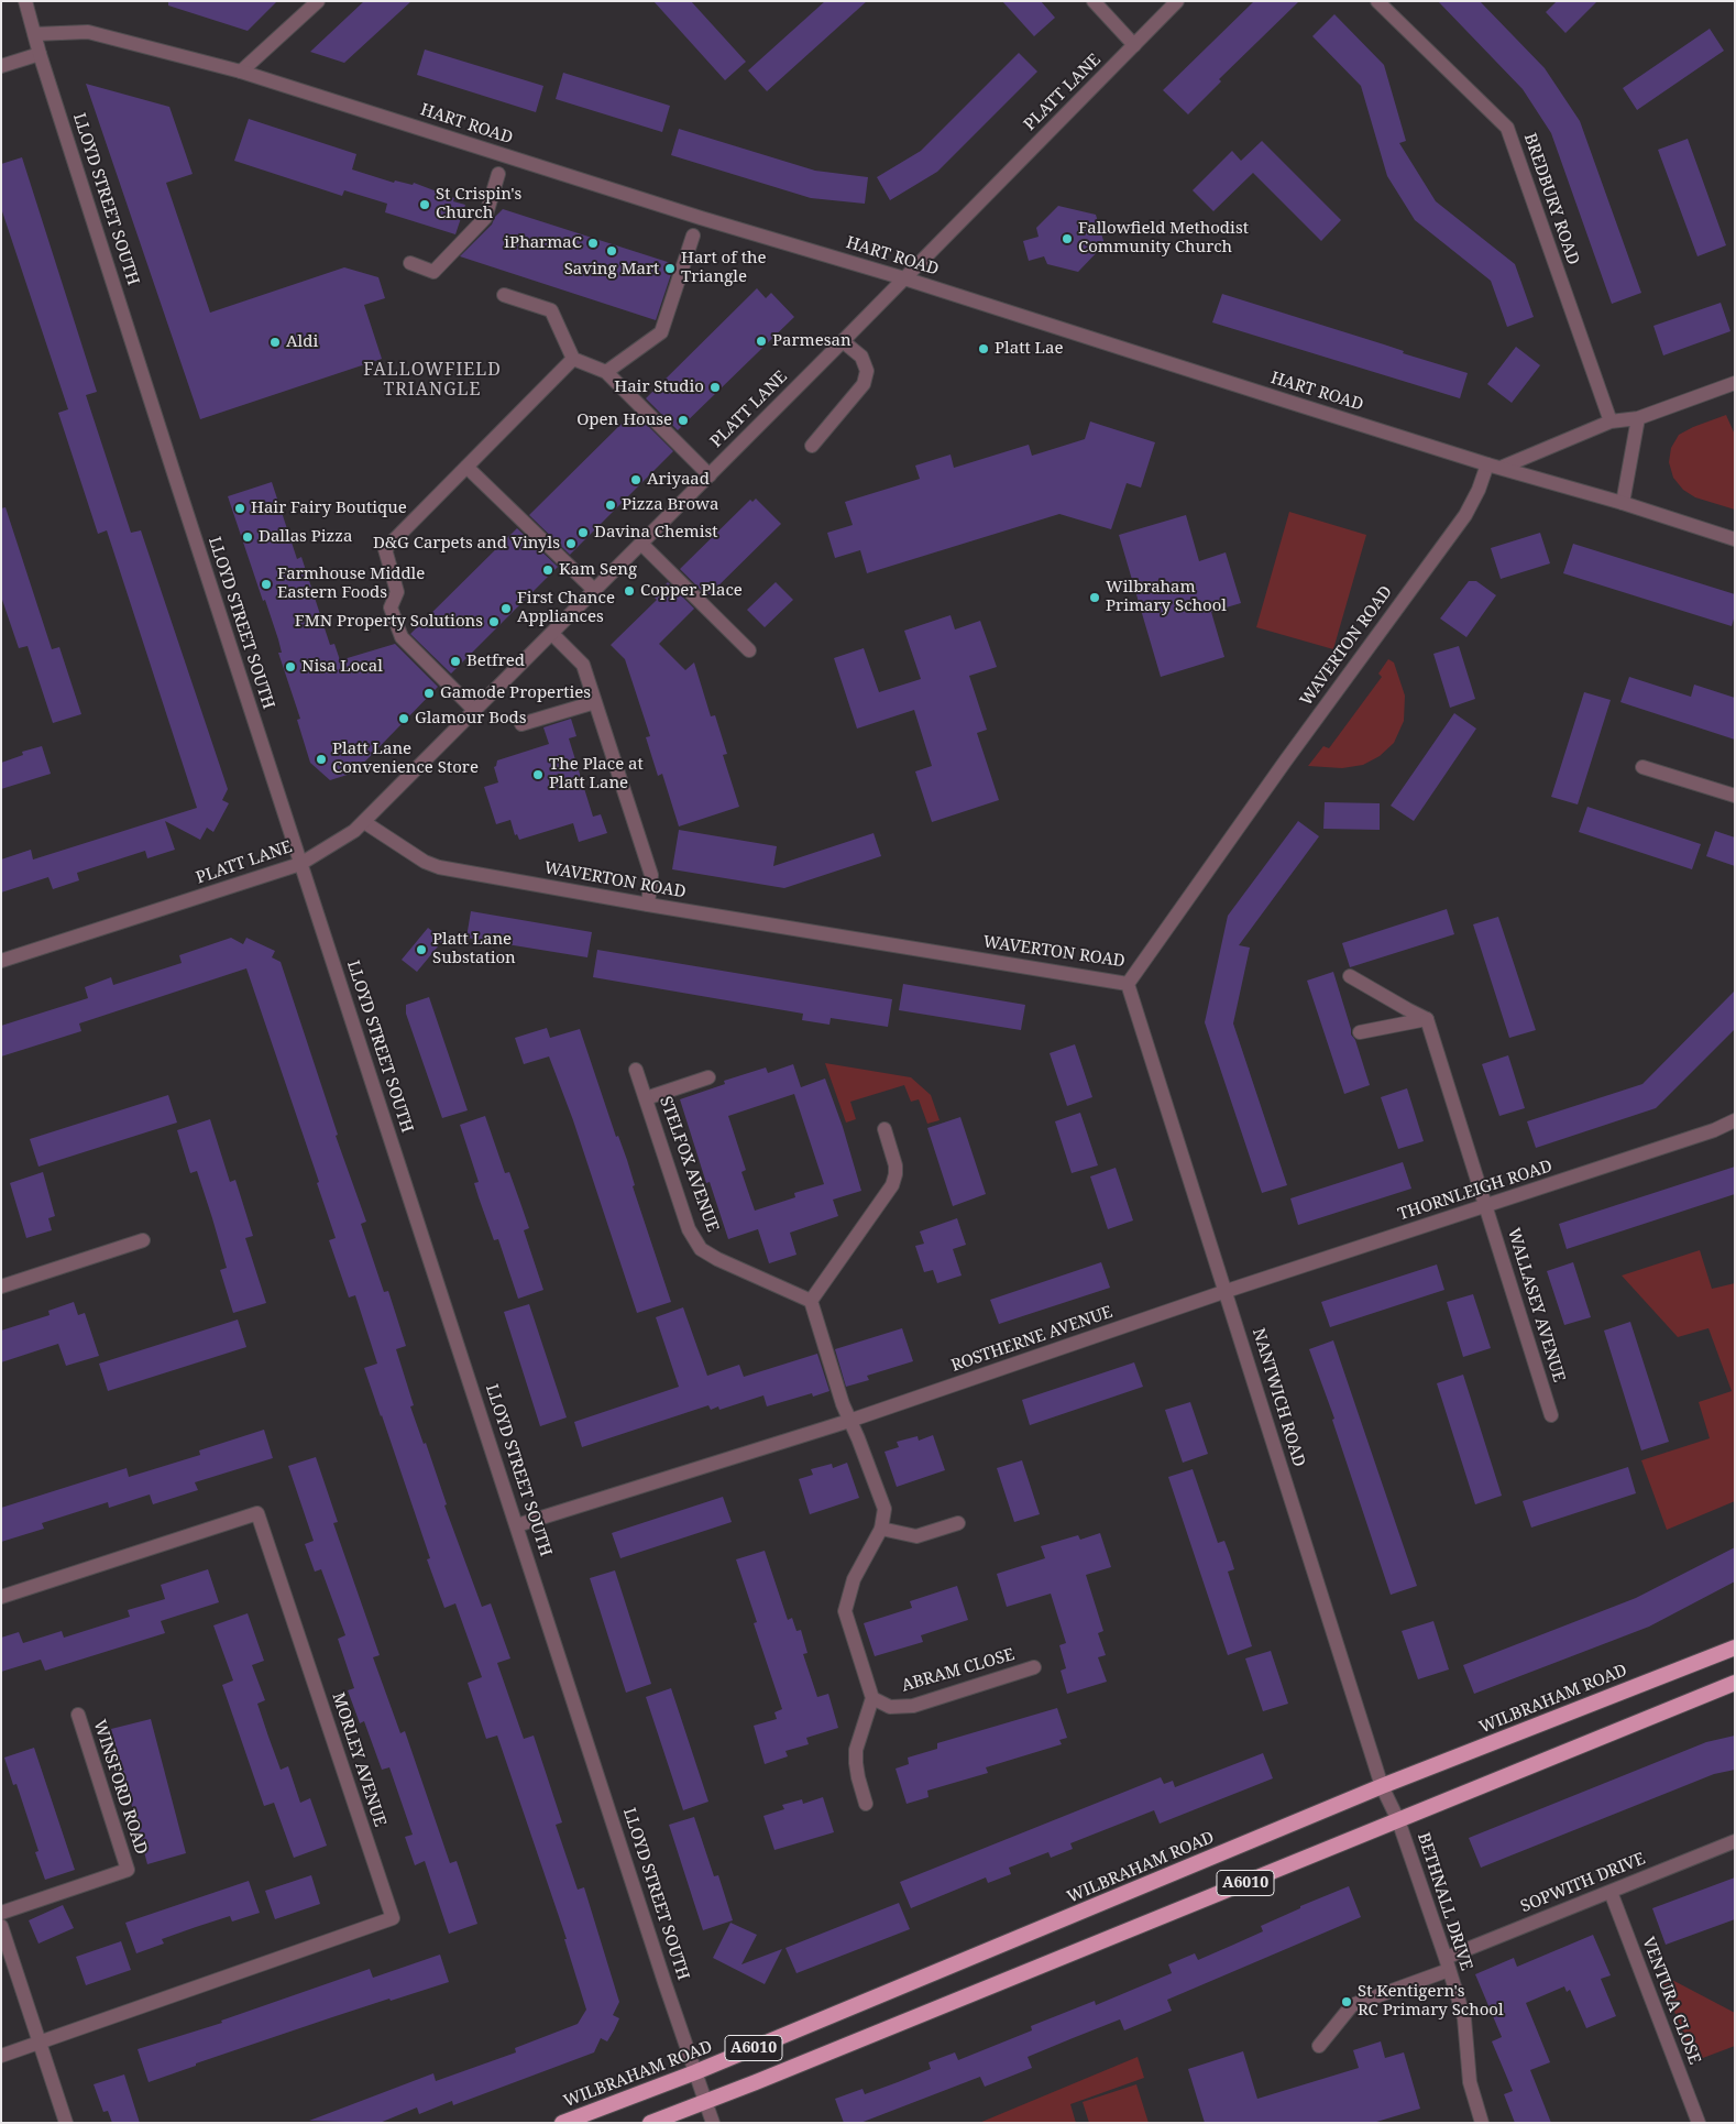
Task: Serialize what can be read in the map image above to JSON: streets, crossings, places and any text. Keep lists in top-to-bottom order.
{
  "streets": {
    "highway": ["WILBRAHAM ROAD", "A6010"],
    "street": [
      "PLATT LANE",
      "HART ROAD",
      "LLOYD STREET SOUTH",
      "BREDBURY ROAD",
      "WAVERTON ROAD",
      "STELFOX AVENUE",
      "THORNLEIGH ROAD",
      "WALLASEY AVENUE",
      "ROSTHERNE AVENUE",
      "NANTWICH ROAD",
      "ABRAM CLOSE",
      "MORLEY AVENUE",
      "WINSFORD ROAD",
      "SOPWITH DRIVE",
      "BETHNALL DRIVE",
      "VENTURA CLOSE"
    ]
  },
  "crossings": [
    ["PLATT LANE", "HART ROAD"],
    ["PLATT LANE", "LLOYD STREET SOUTH"],
    ["PLATT LANE", "WAVERTON ROAD"],
    ["HART ROAD", "LLOYD STREET SOUTH"],
    ["HART ROAD", "WAVERTON ROAD"],
    ["LLOYD STREET SOUTH", "ROSTHERNE AVENUE"],
    ["LLOYD STREET SOUTH", "WILBRAHAM ROAD"],
    ["LLOYD STREET SOUTH", "A6010"],
    ["WAVERTON ROAD", "NANTWICH ROAD"],
    ["THORNLEIGH ROAD", "WALLASEY AVENUE"],
    ["THORNLEIGH ROAD", "ROSTHERNE AVENUE"],
    ["THORNLEIGH ROAD", "NANTWICH ROAD"],
    ["ROSTHERNE AVENUE", "NANTWICH ROAD"],
    ["NANTWICH ROAD", "WILBRAHAM ROAD"],
    ["NANTWICH ROAD", "A6010"],
    ["NANTWICH ROAD", "BETHNALL DRIVE"],
    ["A6010", "BETHNALL DRIVE"],
    ["SOPWITH DRIVE", "BETHNALL DRIVE"],
    ["SOPWITH DRIVE", "VENTURA CLOSE"]
  ],
  "districts": ["FALLOWFIELD TRIANGLE"],
  "places": [
    "St Crispin's Church",
    "Fallowfield Methodist Community Church",
    "iPharmaC",
    "Saving Mart",
    "Hart of the Triangle",
    "Parmesan",
    "Aldi",
    "Platt Lae",
    "Hair Studio",
    "Open House",
    "Ariyaad",
    "Pizza Browa",
    "Hair Fairy Boutique",
    "Davina Chemist",
    "Dallas Pizza",
    "D&G Carpets and Vinyls",
    "Kam Seng",
    "Farmhouse Middle Eastern Foods",
    "Copper Place",
    "Wilbraham Primary School",
    "First Chance Appliances",
    "FMN Property Solutions",
    "Betfred",
    "Nisa Local",
    "Gamode Properties",
    "Glamour Bods",
    "Platt Lane Convenience Store",
    "The Place at Platt Lane",
    "Platt Lane Substation",
    "St Kentigern's RC Primary School"
  ]
}
